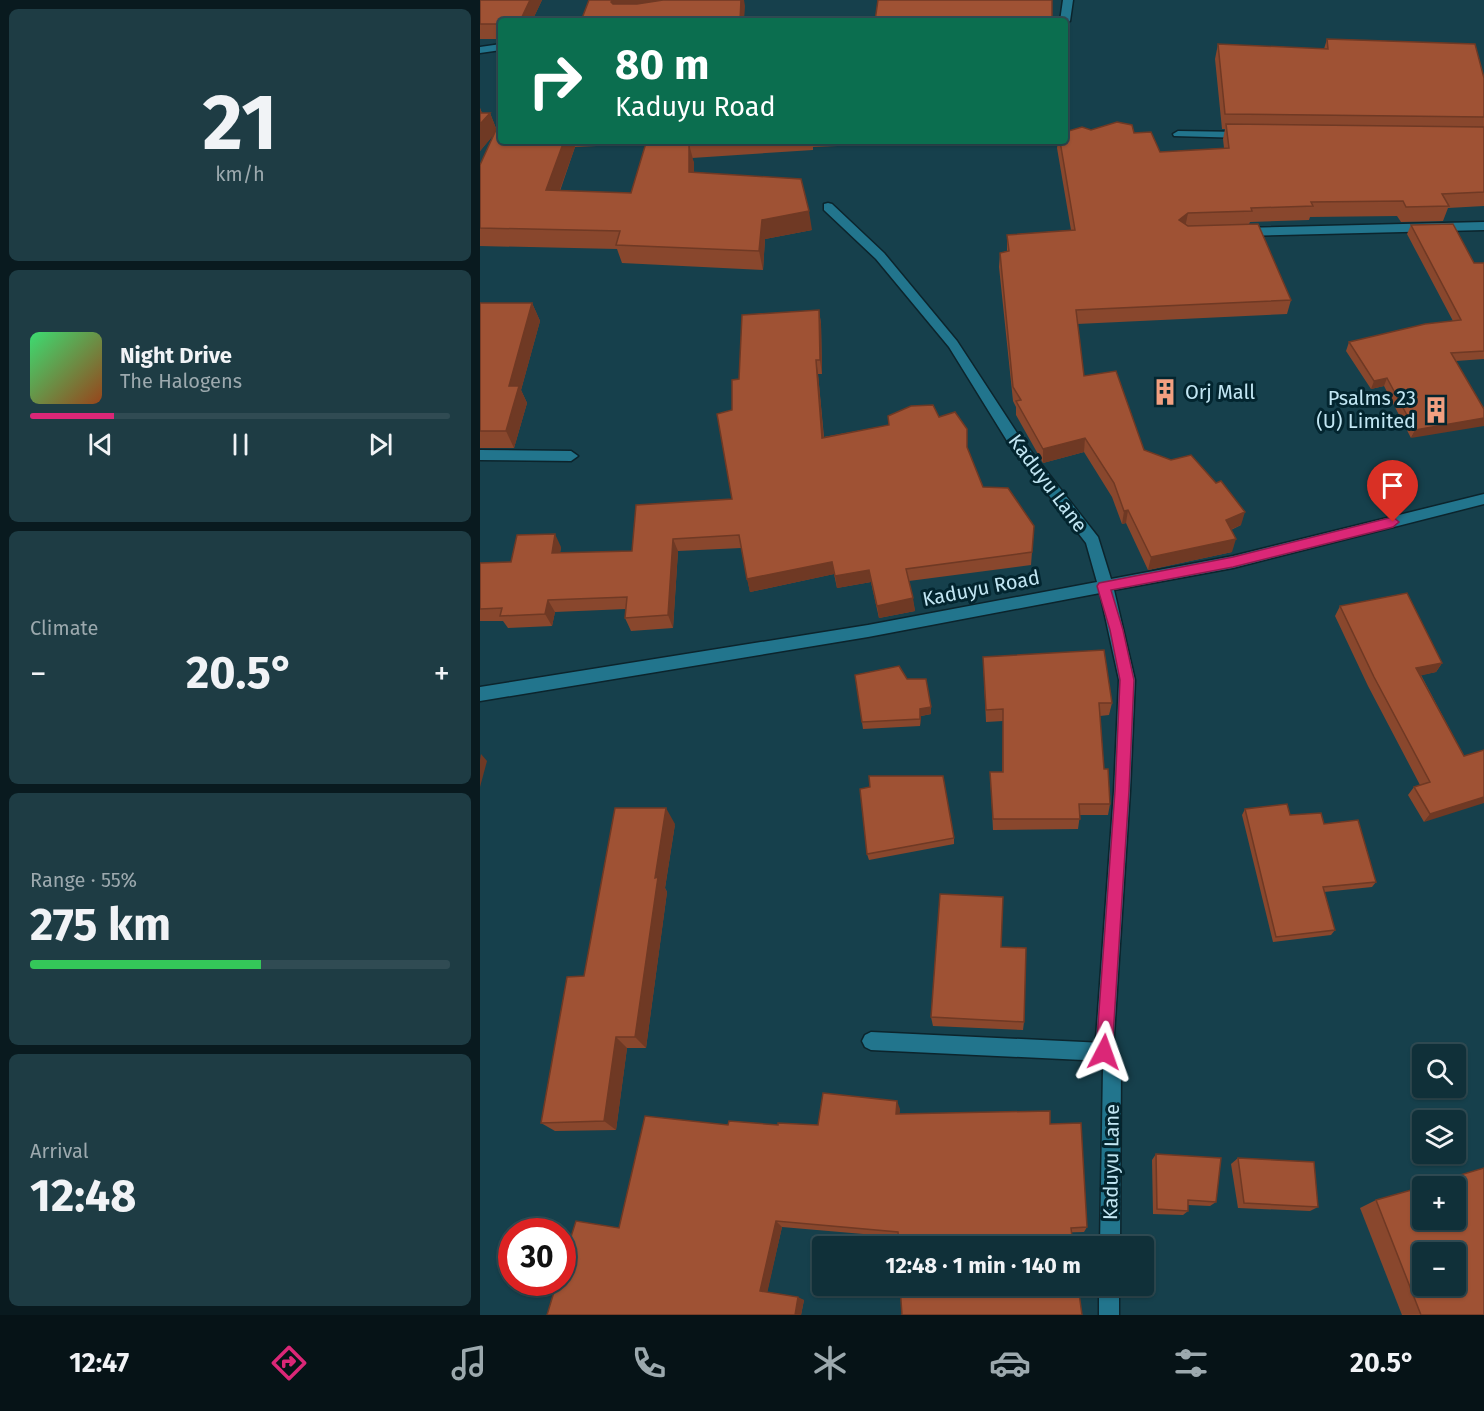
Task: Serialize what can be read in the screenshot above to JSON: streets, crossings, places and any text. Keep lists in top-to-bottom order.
{
  "streets": {
    "street": ["Kaduyu Lane", "Kaduyu Road"]
  },
  "crossings": [
    ["Kaduyu Lane", "Kaduyu Road"]
  ],
  "places": {
    "building": ["Orj Mall", "Psalms 23 (U) Limited"]
  },
  "page": {
    "tile": [
      ["21", "km/h"],
      "Climate",
      ["Range · 55%", "275 km"],
      ["Arrival", "12:48"]
    ],
    "turn": ["80 m", "Kaduyu Road"],
    "song": ["Night Drive", "The Halogens"],
    "heat": ["−", "20.5°", "+"],
    "map_buttons": ["+", "−"],
    "limit": "30",
    "trip": "12:48 · 1 min · 140 m",
    "tabs": ["12:47", "20.5°"]
  }
}
